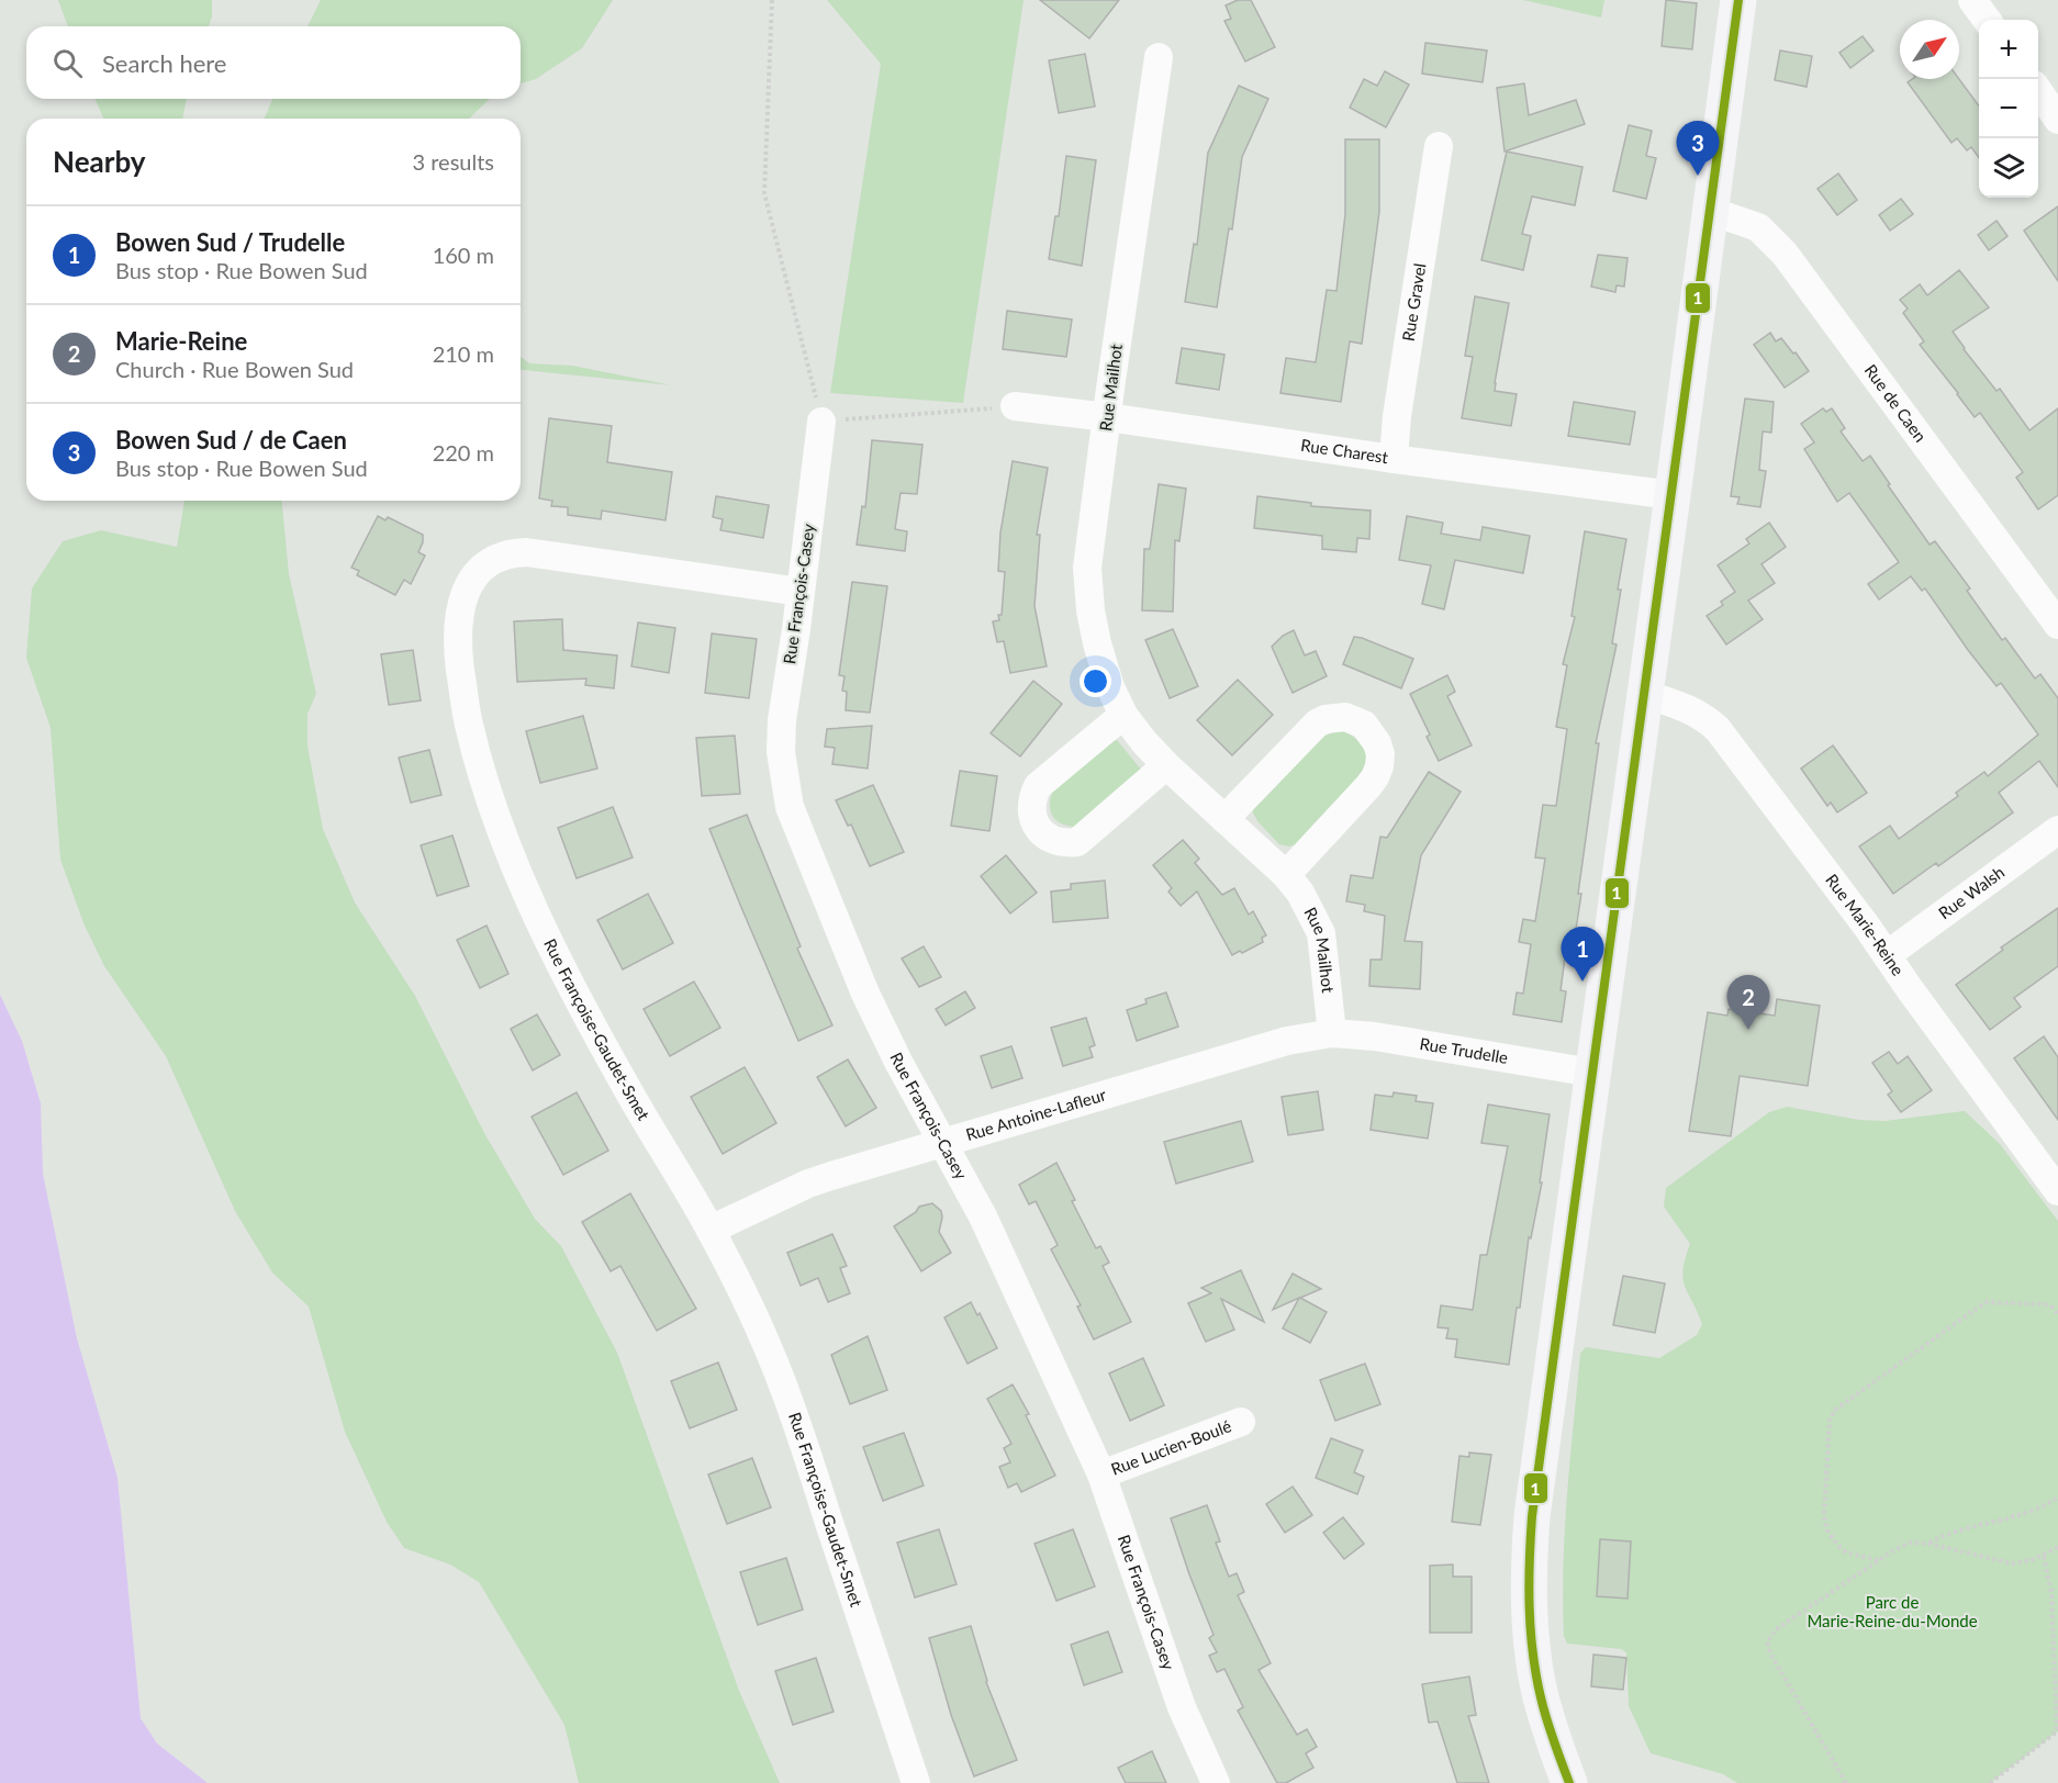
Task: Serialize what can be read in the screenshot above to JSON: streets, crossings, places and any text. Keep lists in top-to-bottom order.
{
  "streets": {
    "street": [
      "Rue Gravel",
      "Rue Mailhot",
      "Rue de Caen",
      "Rue Charest",
      "Rue François-Casey",
      "Rue Walsh",
      "Rue Marie-Reine",
      "Rue Françoise-Gaudet-Smet",
      "Rue Trudelle",
      "Rue Antoine-Lafleur",
      "Rue Lucien-Boulé"
    ]
  },
  "crossings": [
    ["Rue Gravel", "Rue Charest"],
    ["Rue Mailhot", "Rue Charest"],
    ["Rue Mailhot", "Rue Trudelle"],
    ["Rue Mailhot", "Rue Antoine-Lafleur"],
    ["Rue François-Casey", "Rue Françoise-Gaudet-Smet"],
    ["Rue François-Casey", "Rue Antoine-Lafleur"],
    ["Rue François-Casey", "Rue Lucien-Boulé"],
    ["Rue Walsh", "Rue Marie-Reine"],
    ["Rue Françoise-Gaudet-Smet", "Rue Antoine-Lafleur"],
    ["Rue Trudelle", "Rue Antoine-Lafleur"]
  ],
  "parks": ["Parc de Marie-Reine-du-Monde"],
  "lines": ["transit line 1"],
  "north": "top right",
  "page": {
    "map_buttons": ["+", "−"],
    "search": "Search here",
    "heading": ["Nearby", "3 results"],
    "pins": ["3", "1", "2"],
    "list": [
      {
        "mark": "1",
        "name": "Bowen Sud / Trudelle",
        "note": "Bus stop · Rue Bowen Sud",
        "value": "160 m"
      },
      {
        "mark": "2",
        "name": "Marie-Reine",
        "note": "Church · Rue Bowen Sud",
        "value": "210 m"
      },
      {
        "mark": "3",
        "name": "Bowen Sud / de Caen",
        "note": "Bus stop · Rue Bowen Sud",
        "value": "220 m"
      }
    ]
  }
}
